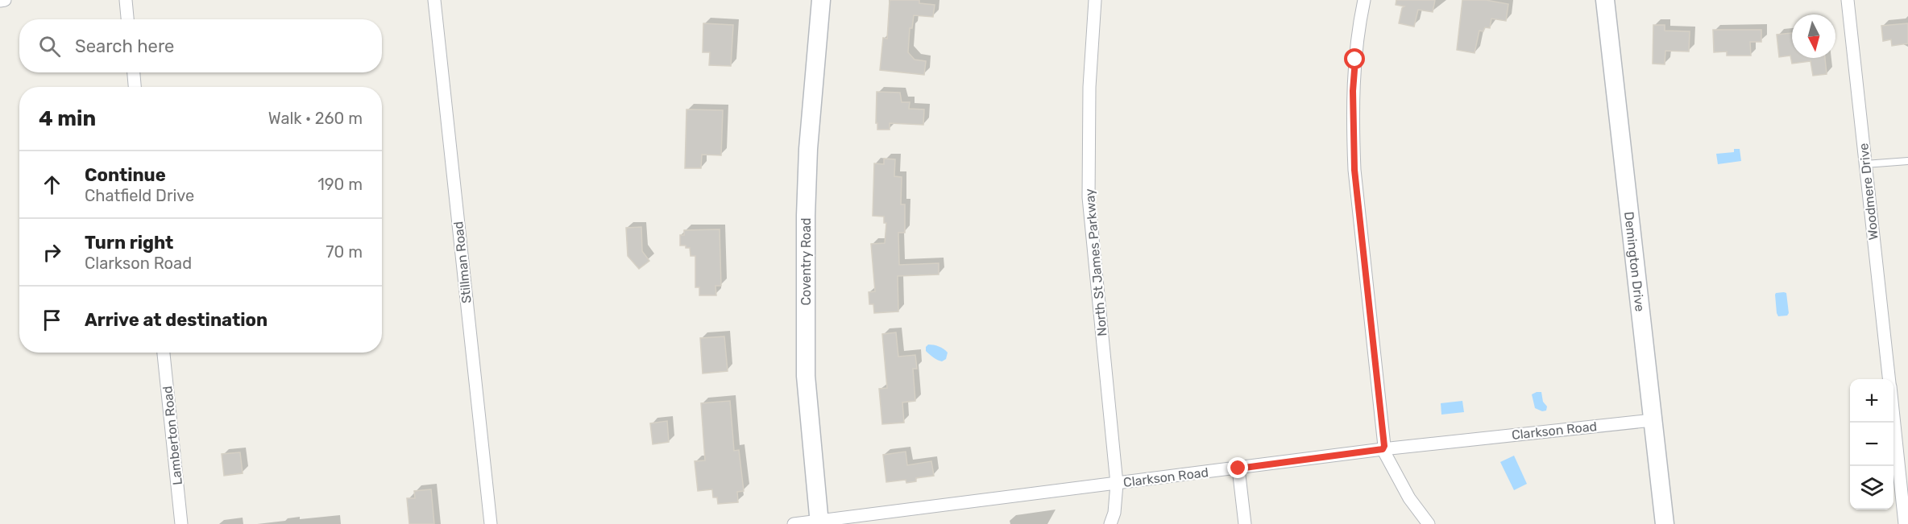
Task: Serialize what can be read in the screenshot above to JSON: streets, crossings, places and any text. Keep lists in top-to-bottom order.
{
  "streets": {
    "street": [
      "Woodmere Drive",
      "Coventry Road",
      "Stillman Road",
      "North St James Parkway",
      "Demington Drive",
      "Clarkson Road",
      "Lamberton Road"
    ]
  },
  "crossings": [
    ["Coventry Road", "Clarkson Road"],
    ["North St James Parkway", "Clarkson Road"],
    ["Demington Drive", "Clarkson Road"]
  ],
  "north": "bottom",
  "page": {
    "search": "Search here",
    "heading": ["4 min", "Walk · 260 m"],
    "list": [
      ["Continue", "Chatfield Drive", "190 m"],
      ["Turn right", "Clarkson Road", "70 m"],
      "Arrive at destination"
    ],
    "map_buttons": ["+", "−"]
  }
}
